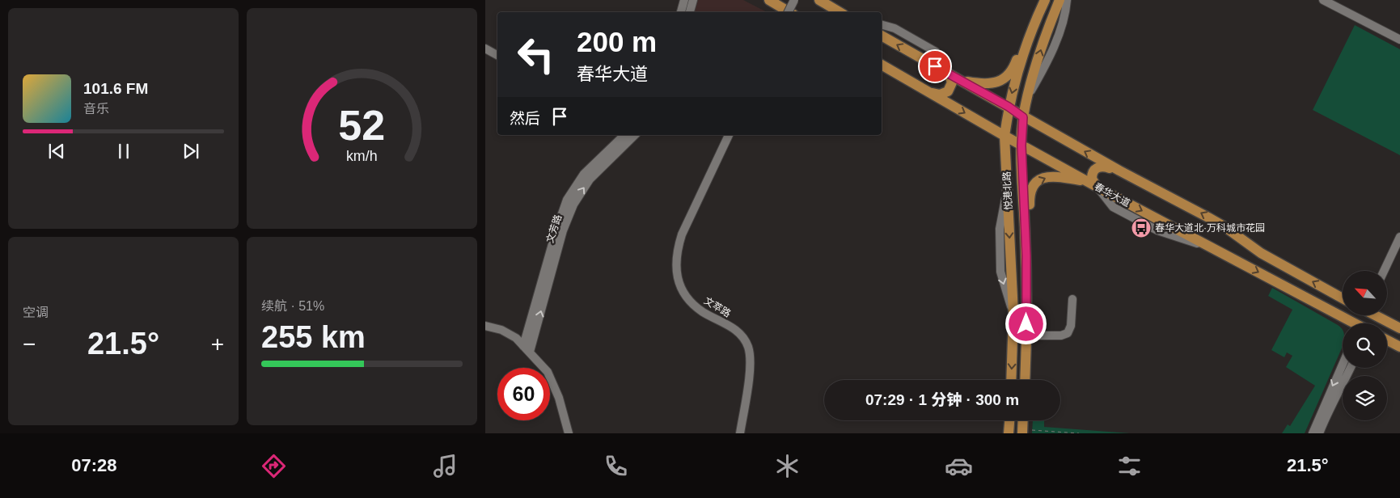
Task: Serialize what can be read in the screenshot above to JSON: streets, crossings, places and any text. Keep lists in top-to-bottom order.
{
  "streets": {
    "main road": ["悦港北路", "春华大道"],
    "street": ["文芳路", "文萃路"]
  },
  "crossings": [
    ["悦港北路", "春华大道"]
  ],
  "places": {
    "bus stop": ["春华大道北·万科城市花园"]
  },
  "north": "top left",
  "page": {
    "turn": ["200 m", "春华大道"],
    "song": ["101.6 FM", "音乐"],
    "then": "然后",
    "tile": [
      "空调",
      ["续航 · 51%", "255 km"]
    ],
    "heat": ["−", "21.5°", "+"],
    "limit": "60",
    "trip": "07:29 · 1 分钟 · 300 m",
    "tabs": ["07:28", "21.5°"],
    "gauge": ["52", "km/h"]
  }
}
